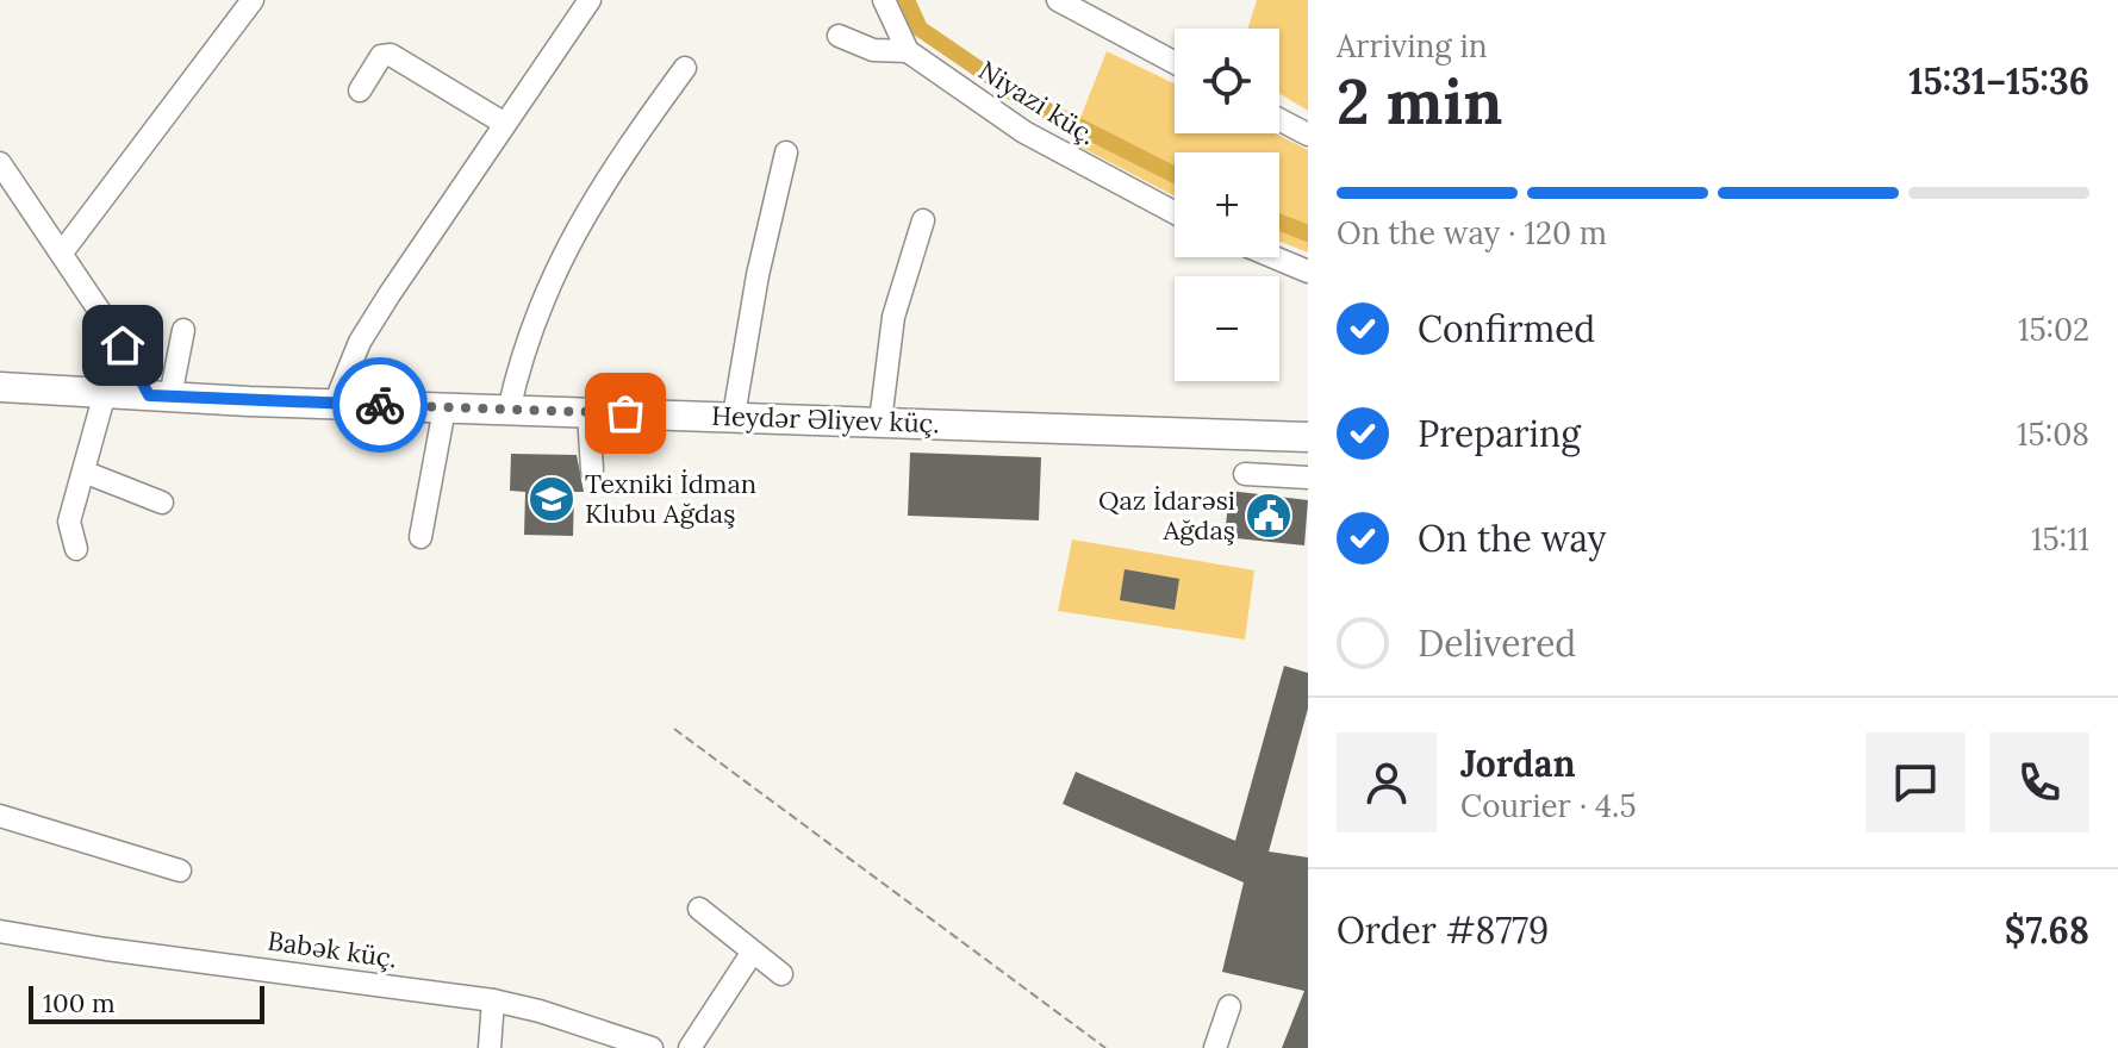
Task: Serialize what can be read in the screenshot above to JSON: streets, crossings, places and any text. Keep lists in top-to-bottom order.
{
  "streets": {
    "main road": ["Heydər Əliyev küç."],
    "street": ["Niyazi küç.", "Babək küç."]
  },
  "places": {
    "school or university": ["Texniki İdman Klubu Ağdaş"],
    "public building": ["Qaz İdarəsi Ağdaş"]
  },
  "scale_bar": "100 m",
  "page": {
    "heading": ["2 min", "Arriving in", "15:31–15:36"],
    "panel": [
      "Jordan",
      "Courier · 4.5",
      "Order #8779",
      "$7.68"
    ],
    "map_buttons": ["+", "−"],
    "bar": "On the way · 120 m",
    "list": [
      ["Confirmed", "15:02"],
      ["Preparing", "15:08"],
      ["On the way", "15:11"],
      "Delivered"
    ],
    "scale": "100 m"
  }
}
